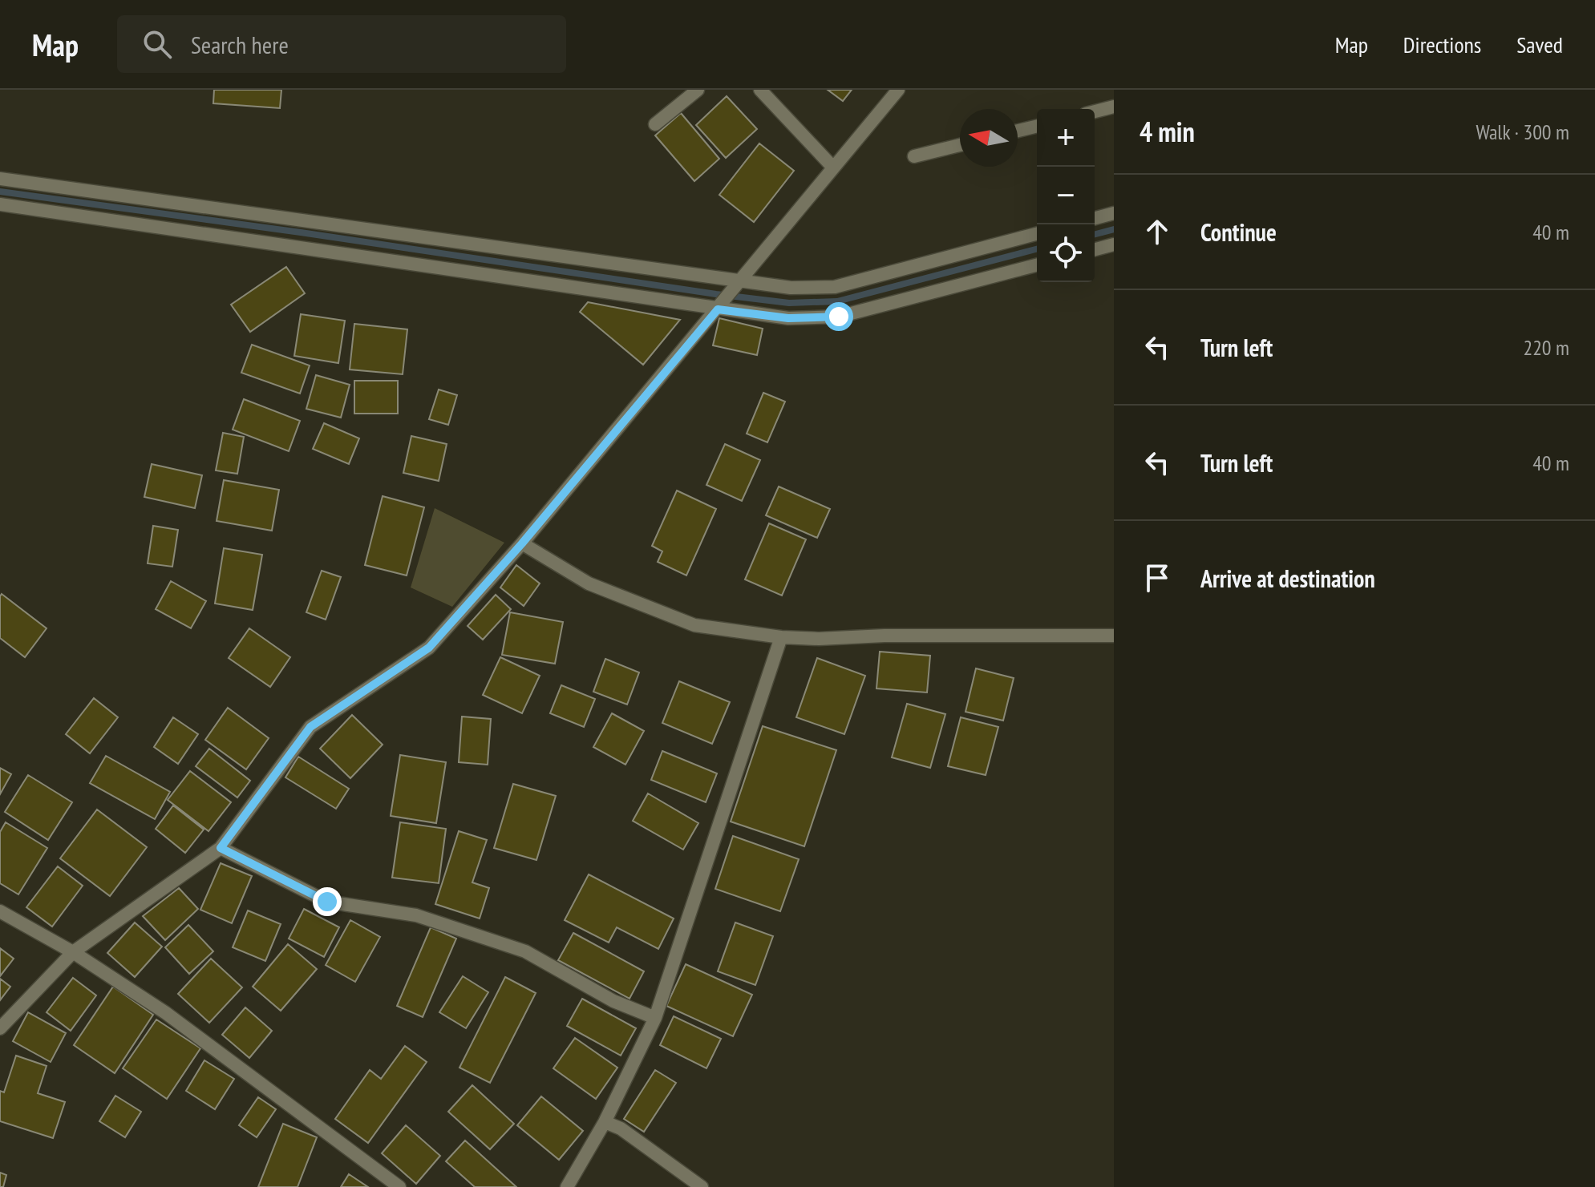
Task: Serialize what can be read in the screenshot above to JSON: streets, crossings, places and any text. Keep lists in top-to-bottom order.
{
  "north": "left",
  "page": {
    "header": "Map",
    "search": "Search here",
    "nav": ["Map", "Directions", "Saved"],
    "heading": ["4 min", "Walk · 300 m"],
    "map_buttons": ["+", "−"],
    "list": [
      ["Continue", "40 m"],
      ["Turn left", "220 m"],
      ["Turn left", "40 m"],
      "Arrive at destination"
    ]
  }
}
